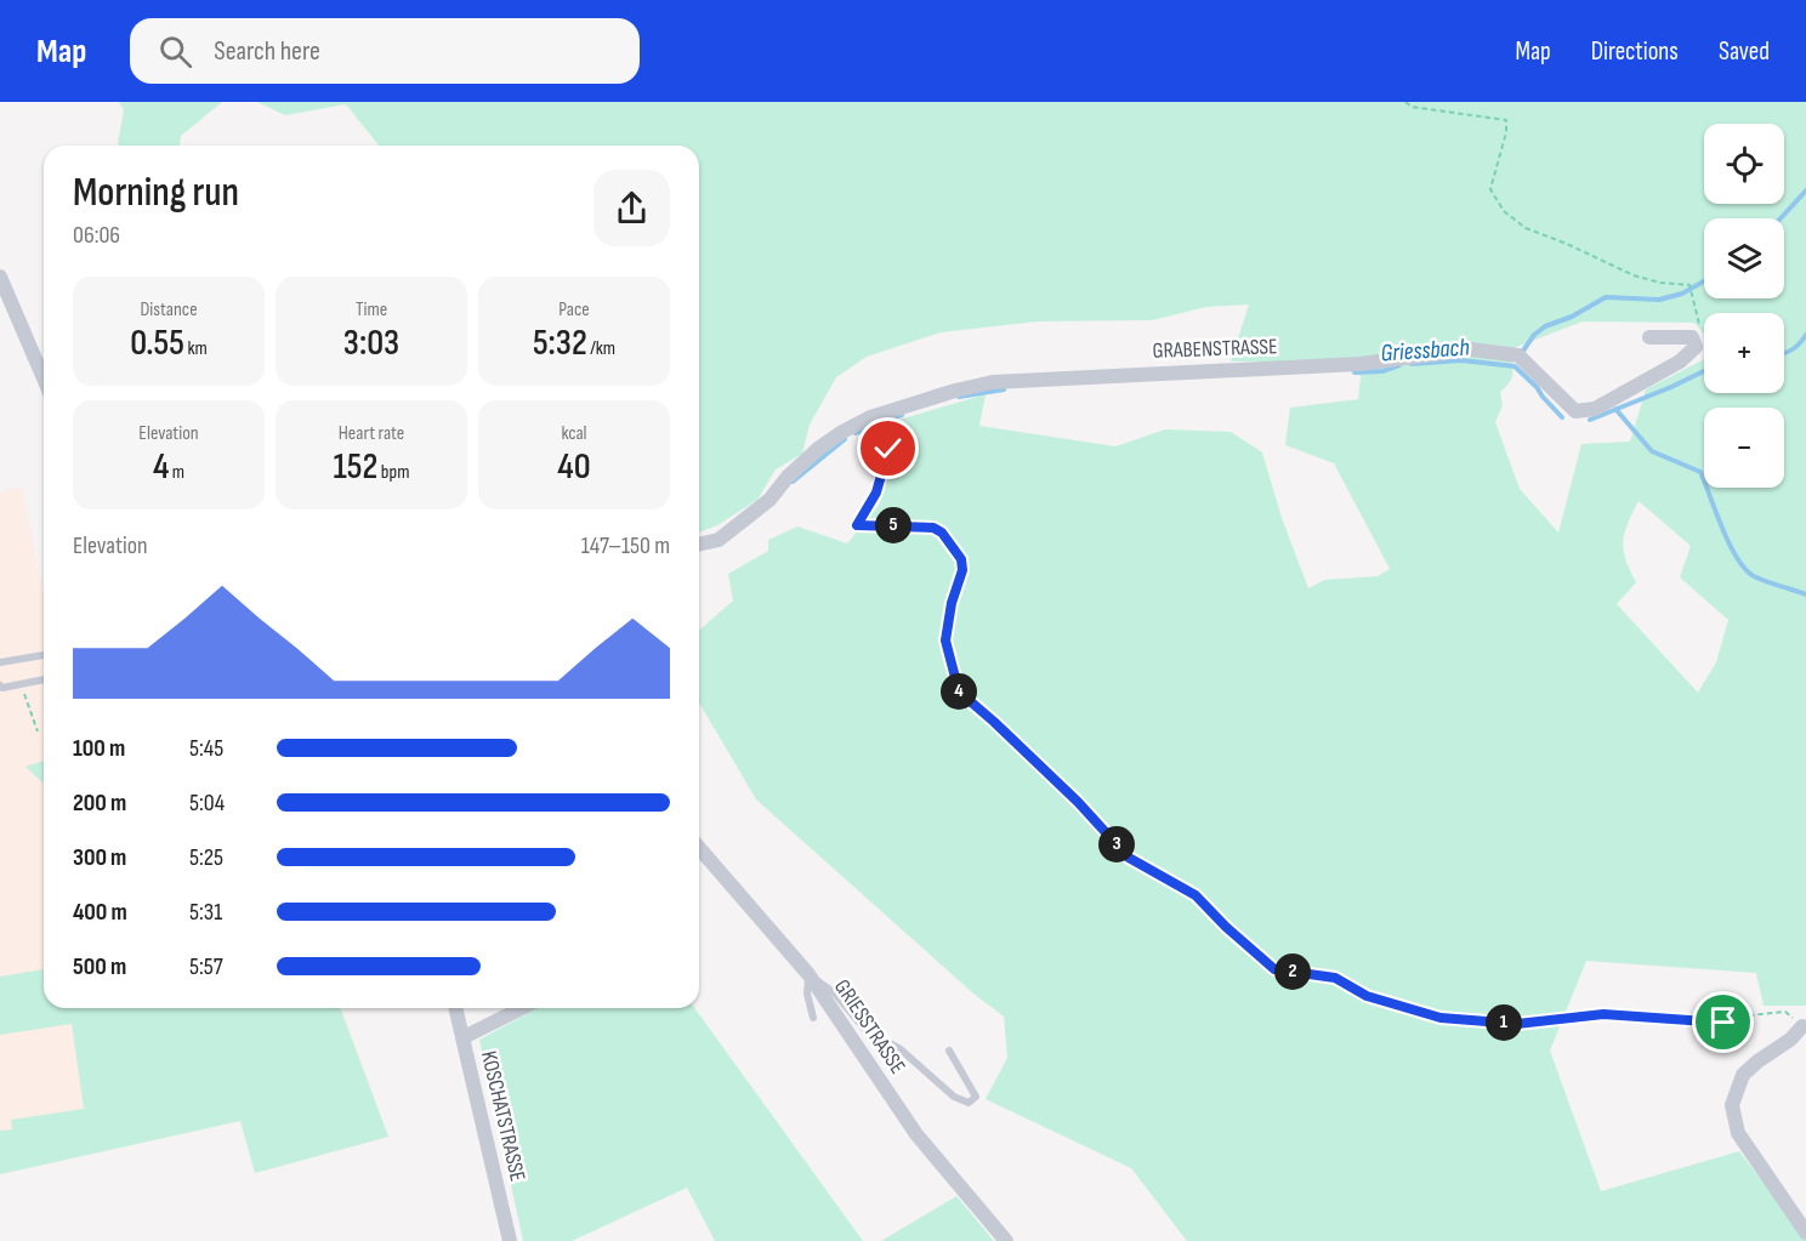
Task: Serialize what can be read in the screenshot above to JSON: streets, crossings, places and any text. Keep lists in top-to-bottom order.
{
  "streets": {
    "street": ["GRABENSTRASSE", "GRIESSTRASSE", "KOSCHATSTRASSE"]
  },
  "water": ["Griessbach"],
  "page": {
    "header": "Map",
    "search": "Search here",
    "nav": ["Map", "Directions", "Saved"],
    "map_buttons": ["+", "−"],
    "heading": ["Morning run", "06:06"],
    "stats": [
      ["Distance", "0.55 km"],
      ["Time", "3:03"],
      ["Pace", "5:32 /km"],
      ["Elevation", "4 m"],
      ["Heart rate", "152 bpm"],
      ["kcal", "40"]
    ],
    "pins": [
      "5",
      "4",
      "3",
      "2",
      "1"
    ],
    "chart": ["Elevation", "147–150 m"],
    "list": [
      {
        "name": "100 m",
        "note": "5:45"
      },
      {
        "name": "200 m",
        "note": "5:04"
      },
      {
        "name": "300 m",
        "note": "5:25"
      },
      {
        "name": "400 m",
        "note": "5:31"
      },
      {
        "name": "500 m",
        "note": "5:57"
      }
    ]
  }
}
